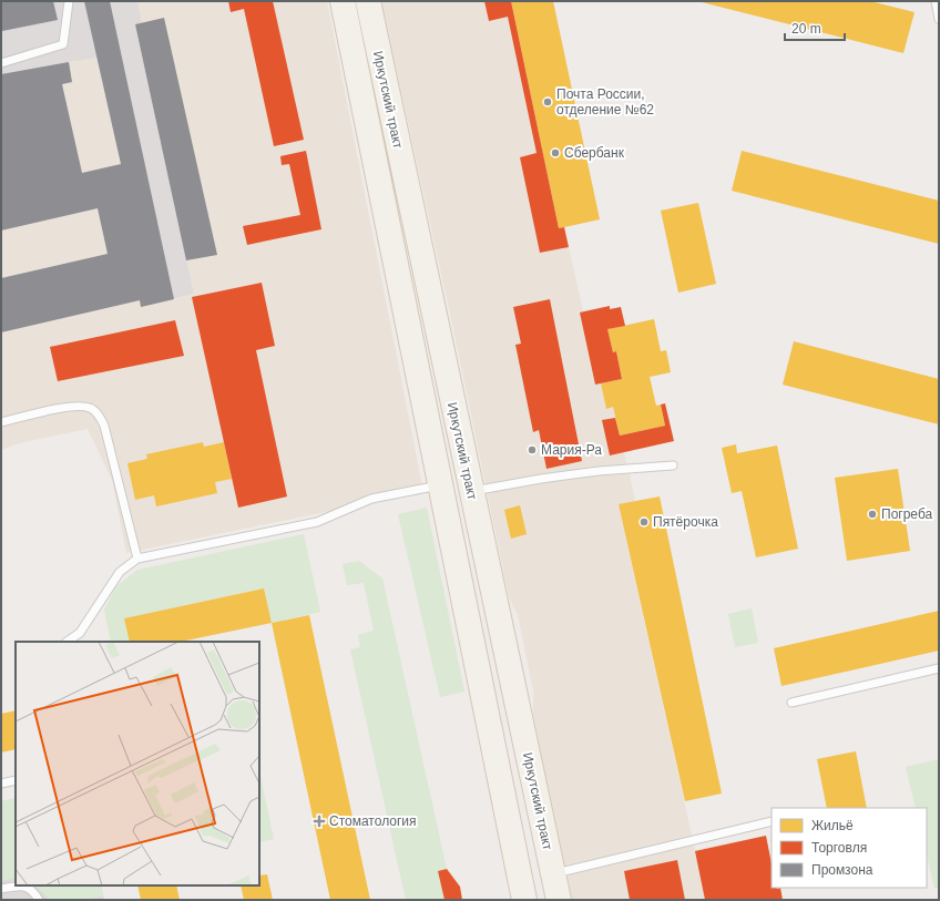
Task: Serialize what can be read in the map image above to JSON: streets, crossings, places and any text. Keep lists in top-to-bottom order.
{
  "streets": {
    "main road": ["Иркутский тракт"]
  },
  "places": {
    "other": [
      "Почта России, отделение №62",
      "Сбербанк",
      "Мария-Ра",
      "Погреба",
      "Пятёрочка"
    ],
    "health": ["Стоматология"]
  },
  "legend": ["Жильё", "Торговля", "Промзона"],
  "scale_bar": "20 m"
}
